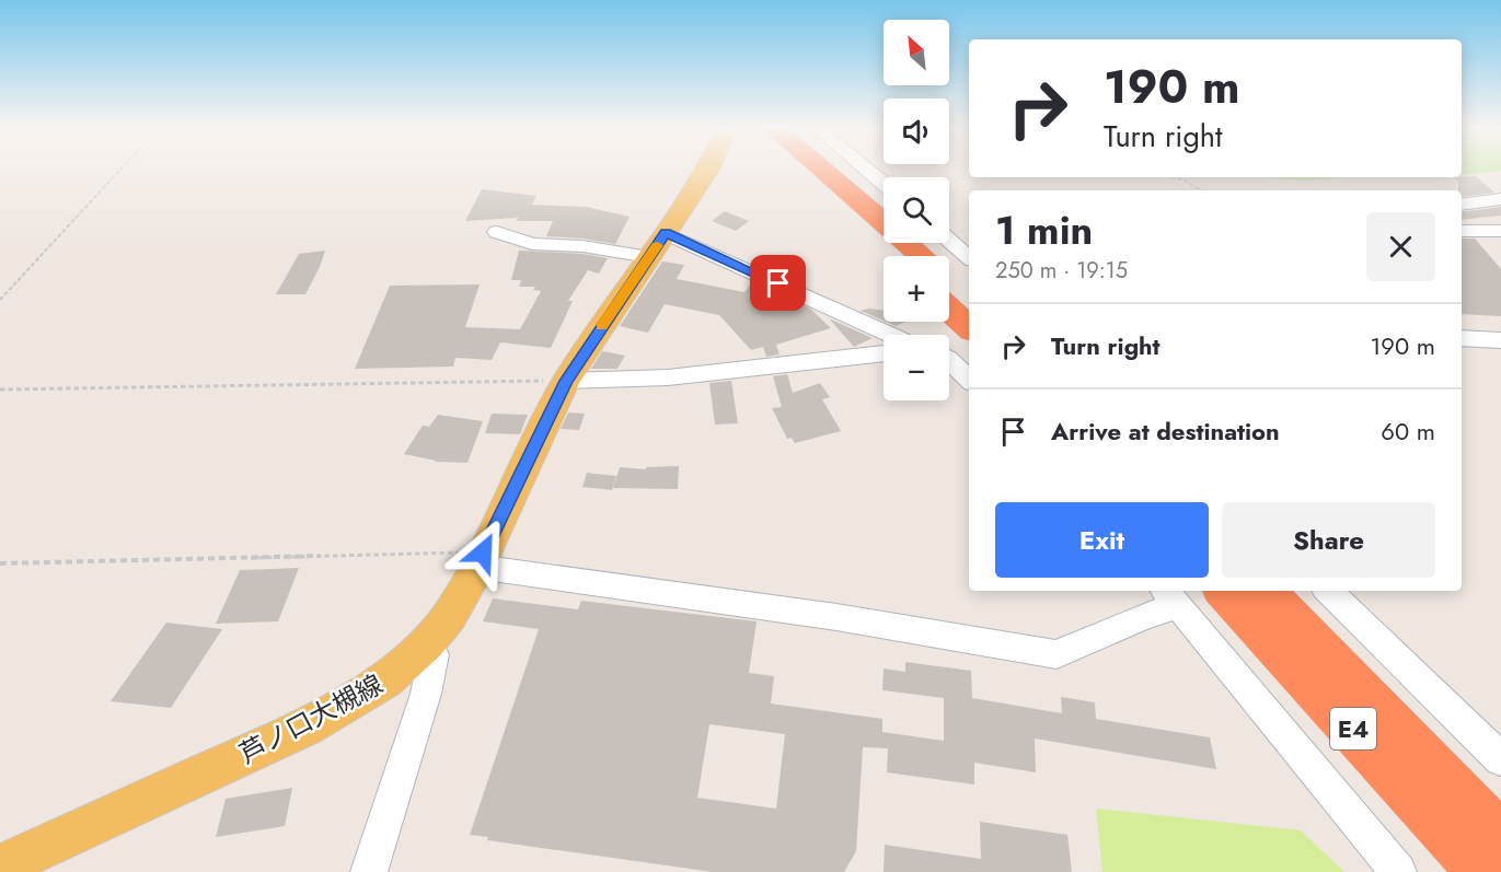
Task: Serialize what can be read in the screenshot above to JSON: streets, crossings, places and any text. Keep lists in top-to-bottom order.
{
  "streets": {
    "highway": ["E4"],
    "main road": ["芦ノ口大槻線"]
  },
  "north": "top left",
  "page": {
    "map_buttons": ["+", "−"],
    "turn": ["190 m", "Turn right"],
    "heading": ["1 min", "250 m · 19:15"],
    "list": [
      {
        "name": "Turn right",
        "value": "190 m"
      },
      {
        "name": "Arrive at destination",
        "value": "60 m"
      }
    ],
    "buttons": ["Exit", "Share"]
  }
}
